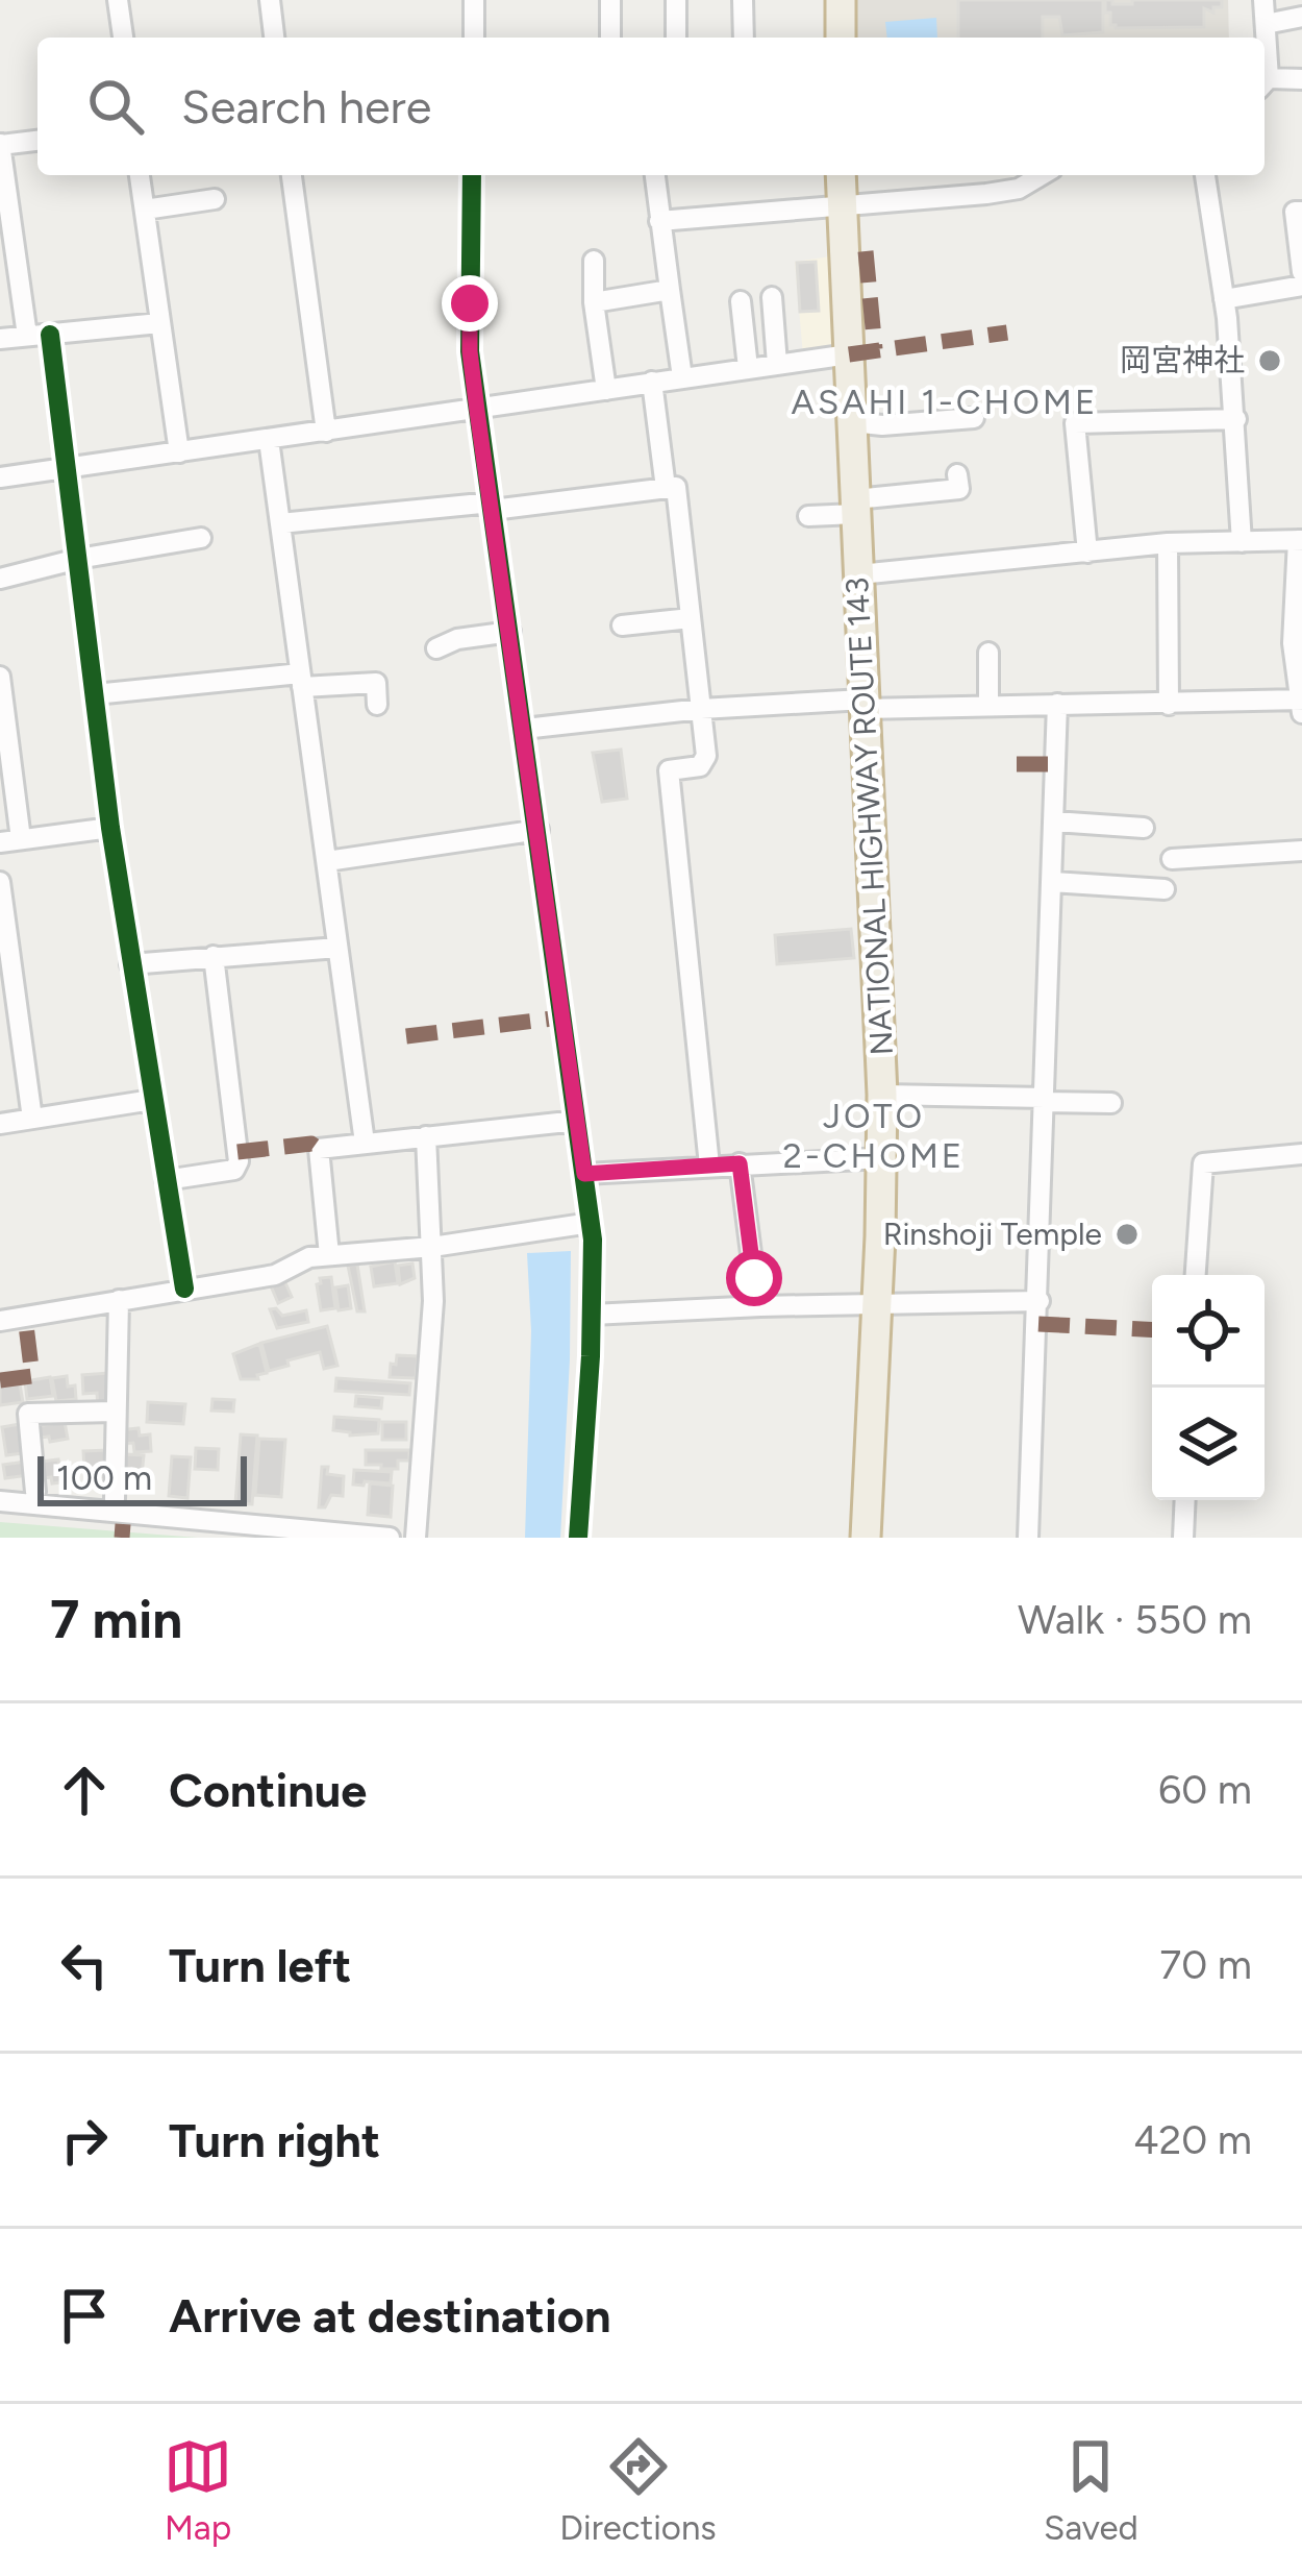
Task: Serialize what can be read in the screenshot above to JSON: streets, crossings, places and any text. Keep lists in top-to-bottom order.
{
  "streets": {
    "highway": ["NATIONAL HIGHWAY ROUTE 143"]
  },
  "districts": ["ASAHI 1-CHOME", "JOTO 2-CHOME"],
  "places": ["岡宮神社", "Rinshoji Temple"],
  "scale_bar": "100 m",
  "page": {
    "search": "Search here",
    "scale": "100 m",
    "heading": ["7 min", "Walk · 550 m"],
    "list": [
      ["Continue", "60 m"],
      ["Turn left", "70 m"],
      ["Turn right", "420 m"],
      "Arrive at destination"
    ],
    "nav": ["Map", "Directions", "Saved"]
  }
}
